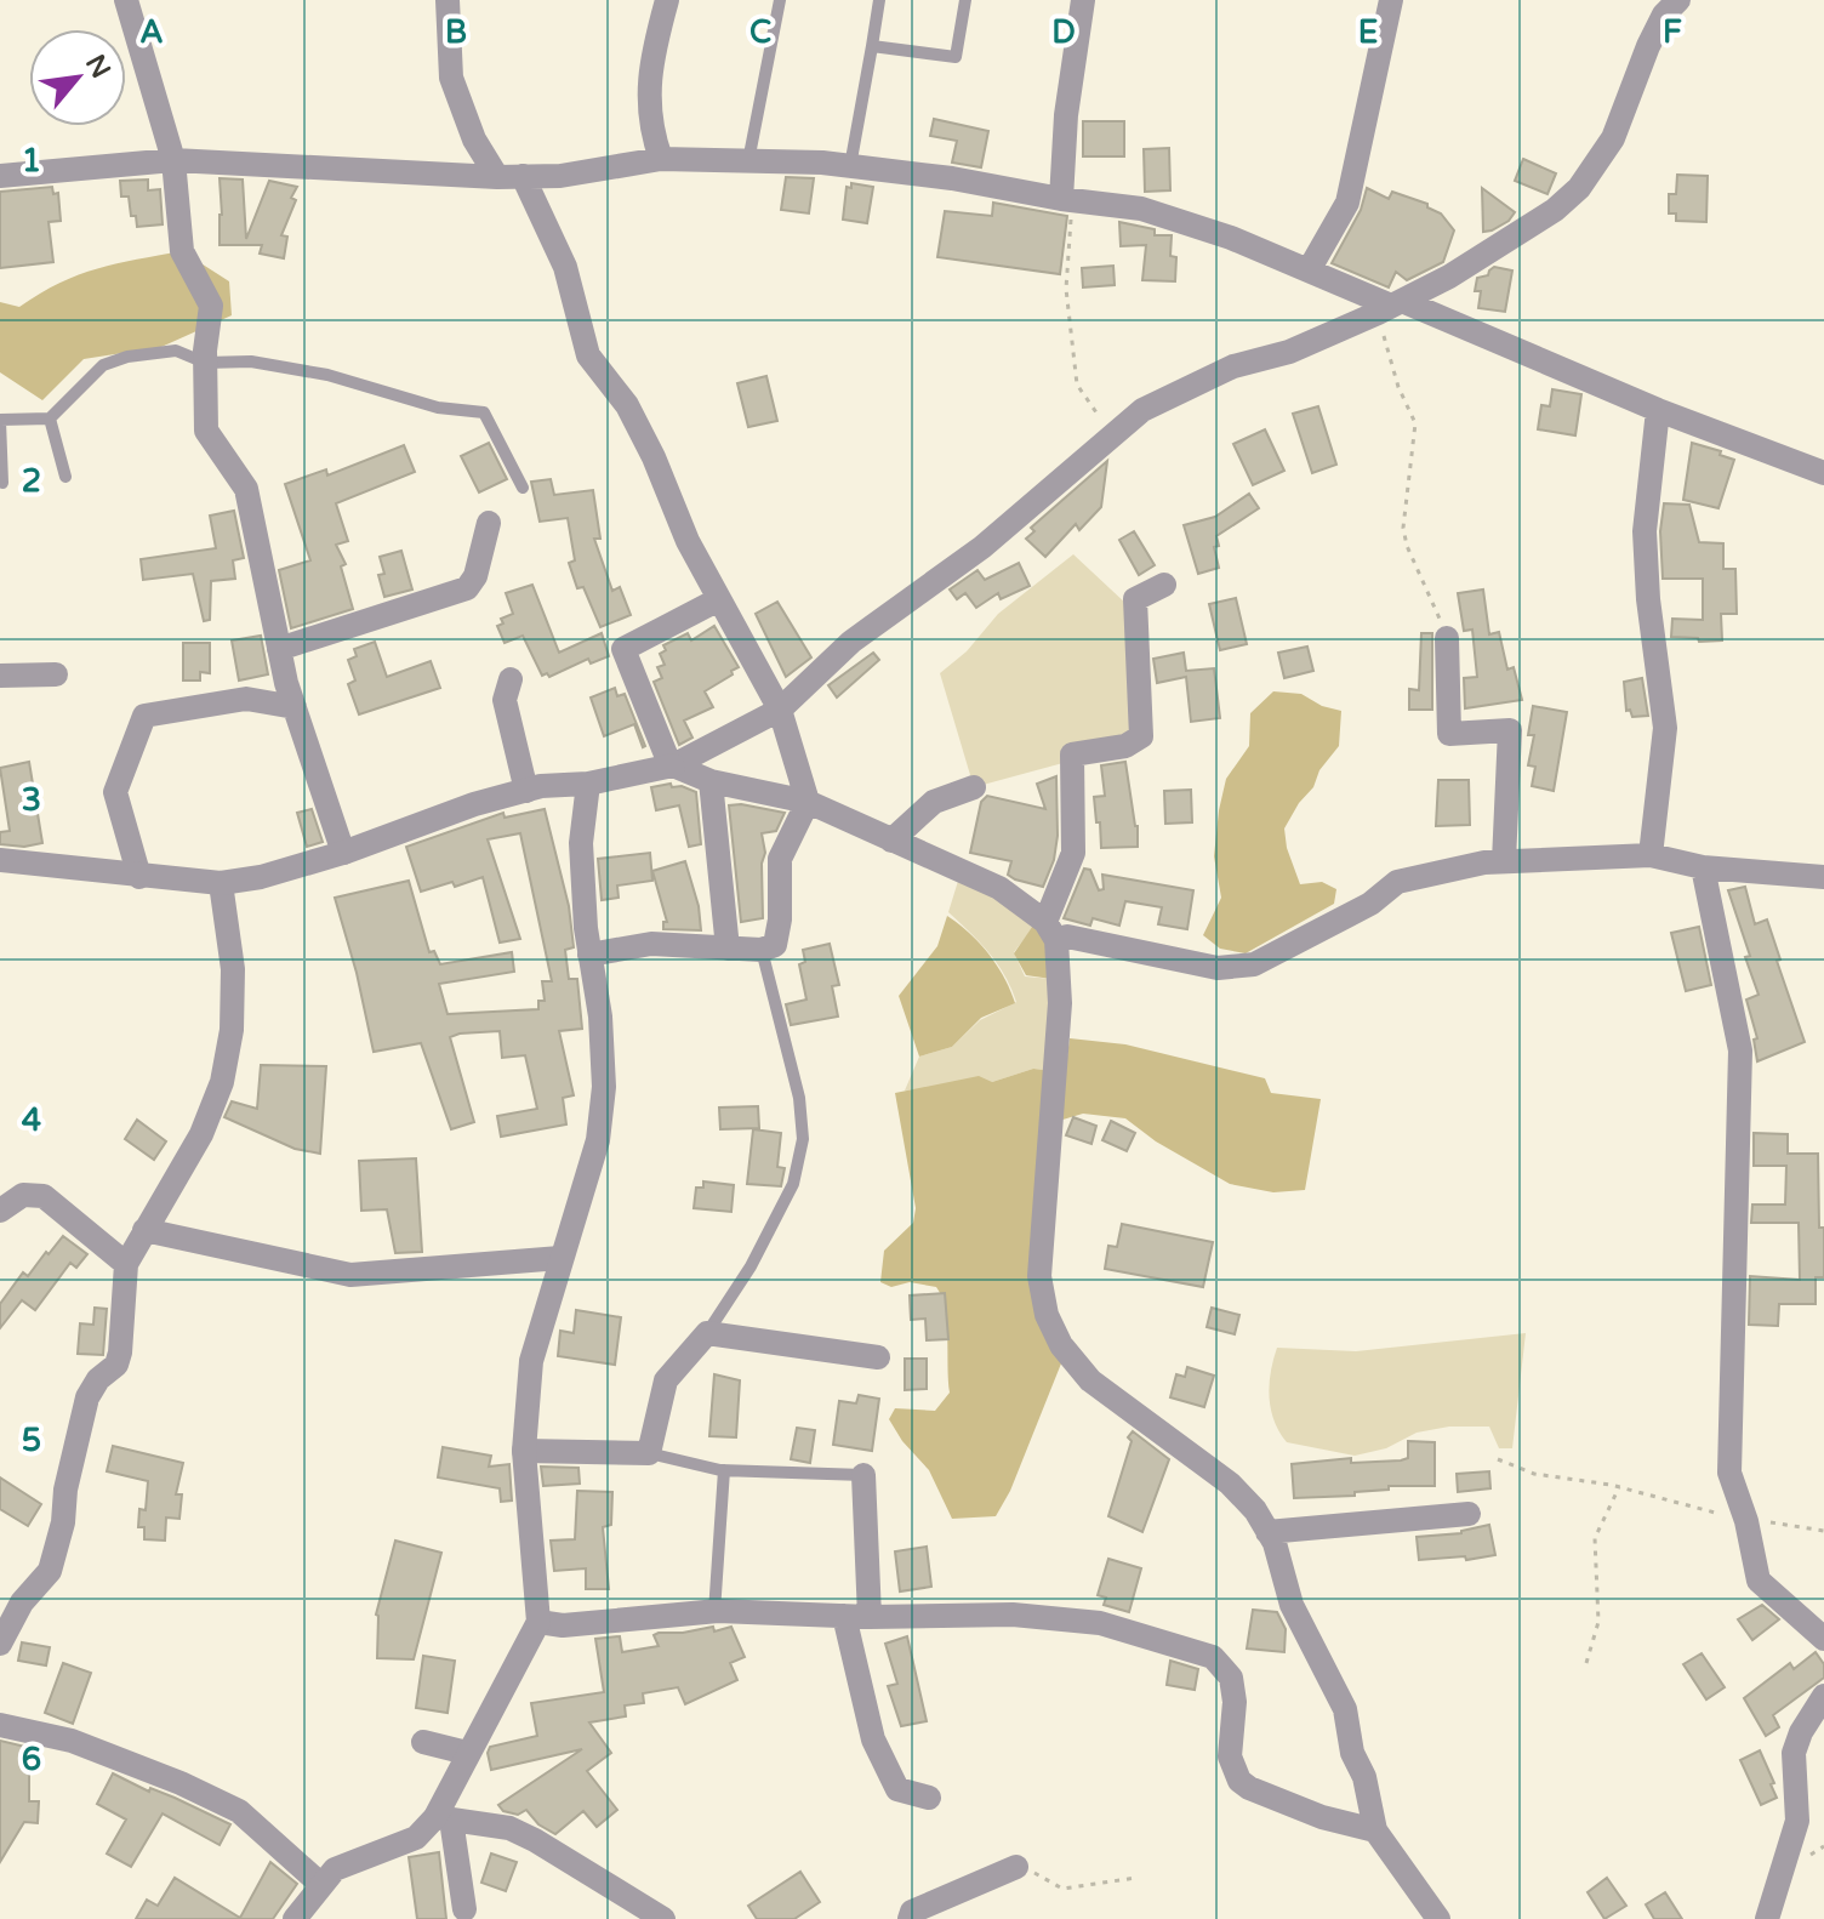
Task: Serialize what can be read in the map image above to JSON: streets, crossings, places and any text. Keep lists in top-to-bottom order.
{
  "north": "top right",
  "grid": {
    "columns": [
      "A",
      "B",
      "C",
      "D",
      "E",
      "F"
    ],
    "rows": [
      "1",
      "2",
      "3",
      "4",
      "5",
      "6"
    ]
  }
}
